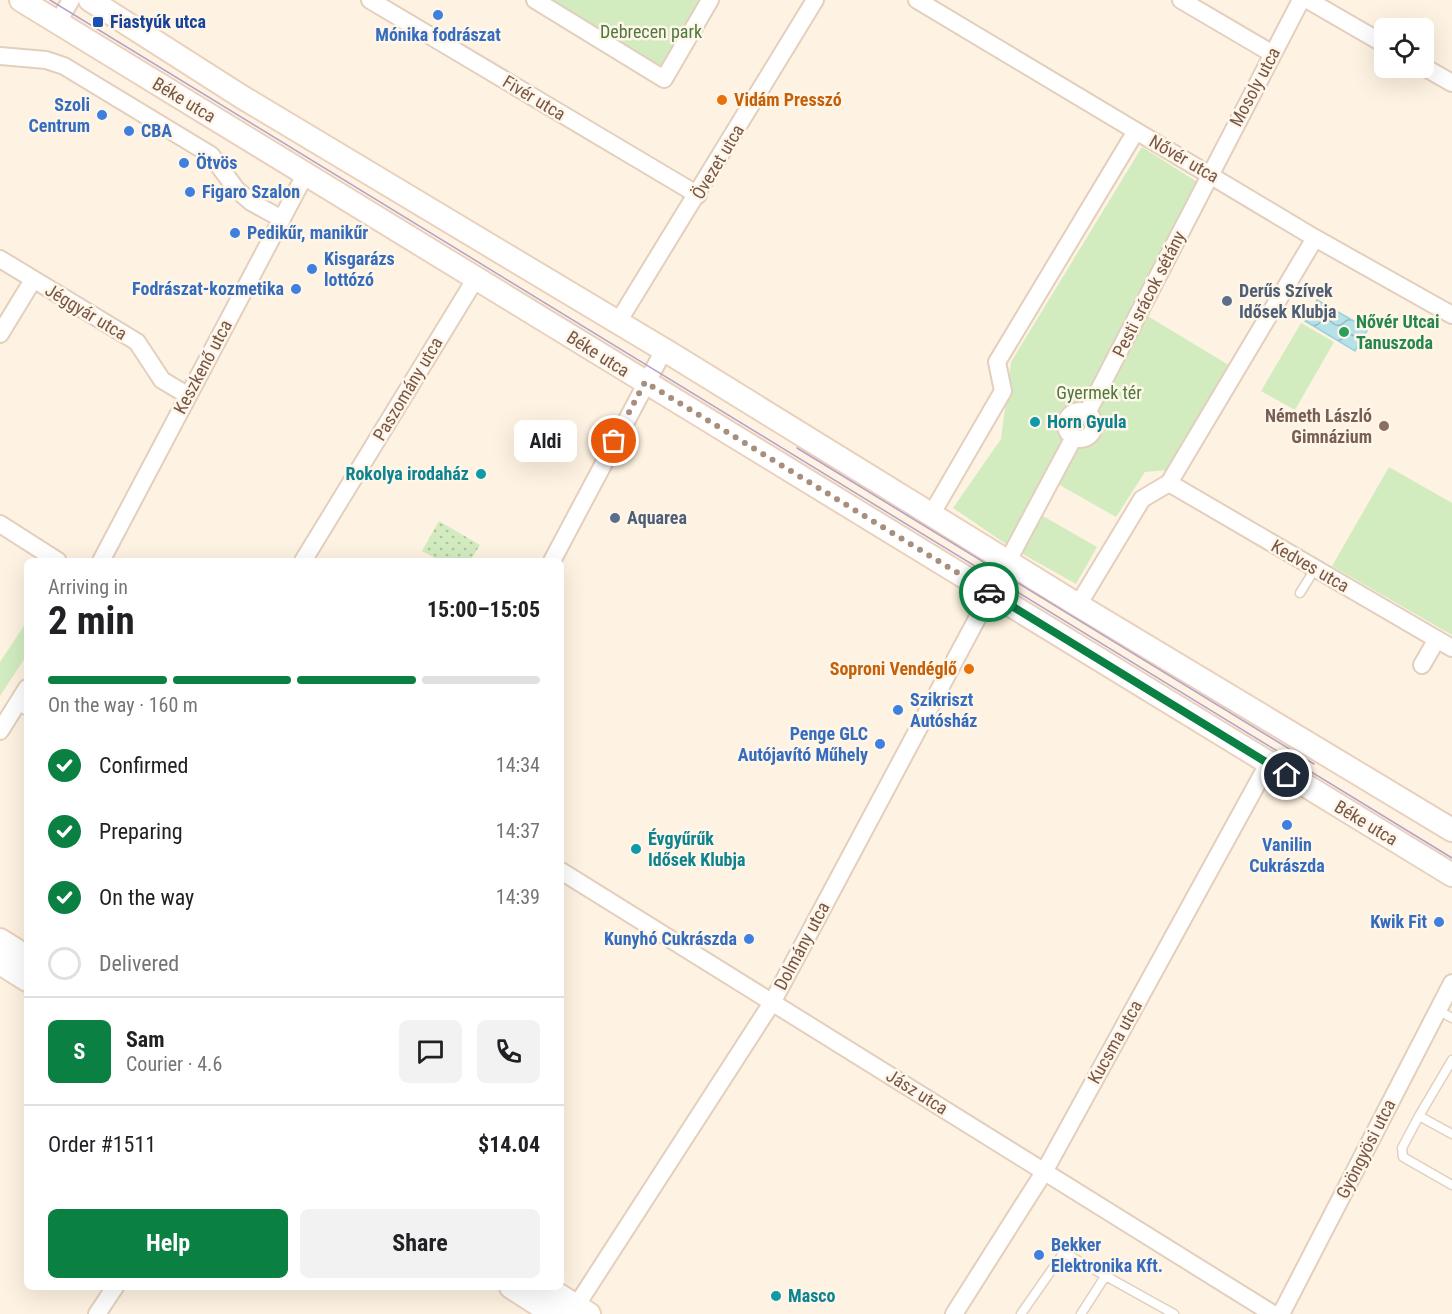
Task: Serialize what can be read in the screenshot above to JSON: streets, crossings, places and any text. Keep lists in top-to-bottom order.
{
  "streets": {
    "main road": ["Béke utca"],
    "street": [
      "Mosoly utca",
      "Fivér utca",
      "Nővér utca",
      "Övezet utca",
      "Pesti srácok sétány",
      "Jéggyár utca",
      "Keszkenő utca",
      "Paszomány utca",
      "Kedves utca",
      "Dolmány utca",
      "Kucsma utca",
      "Jász utca",
      "Gyöngyösi utca"
    ]
  },
  "crossings": [
    ["Mosoly utca", "Nővér utca"],
    ["Mosoly utca", "Pesti srácok sétány"],
    ["Fivér utca", "Övezet utca"],
    ["Béke utca", "Övezet utca"],
    ["Béke utca", "Pesti srácok sétány"],
    ["Béke utca", "Keszkenő utca"],
    ["Béke utca", "Paszomány utca"],
    ["Béke utca", "Dolmány utca"],
    ["Béke utca", "Kucsma utca"],
    ["Nővér utca", "Pesti srácok sétány"],
    ["Pesti srácok sétány", "Dolmány utca"],
    ["Jéggyár utca", "Keszkenő utca"],
    ["Dolmány utca", "Jász utca"],
    ["Kucsma utca", "Jász utca"]
  ],
  "parks": ["Debrecen park", "Gyermek tér"],
  "places": {
    "other": [
      "Mónika fodrászat",
      "Vidám Presszó",
      "Szoli Centrum",
      "CBA",
      "Ötvös",
      "Figaro Szalon",
      "Pedikűr, manikűr",
      "Kisgarázs lottózó",
      "Fodrászat-kozmetika",
      "Derűs Szívek Idősek Klubja",
      "Nővér Utcai Tanuszoda",
      "Horn Gyula",
      "Németh László Gimnázium",
      "Aldi",
      "Rokolya irodaház",
      "Aquarea",
      "Soproni Vendéglő",
      "Szikriszt Autósház",
      "Penge GLC Autójavító Műhely",
      "Vanilin Cukrászda",
      "Évgyűrűk Idősek Klubja",
      "Kwik Fit",
      "Kunyhó Cukrászda",
      "Bekker Elektronika Kft.",
      "Masco"
    ],
    "transit": ["Fiastyúk utca"]
  },
  "page": {
    "bubble": "Aldi",
    "heading": ["2 min", "Arriving in", "15:00–15:05"],
    "panel": [
      "Sam",
      "Courier · 4.6",
      "Order #1511",
      "$14.04"
    ],
    "bar": "On the way · 160 m",
    "list": [
      ["Confirmed", "14:34"],
      ["Preparing", "14:37"],
      ["On the way", "14:39"],
      "Delivered"
    ],
    "round": "S",
    "buttons": ["Help", "Share"]
  }
}
